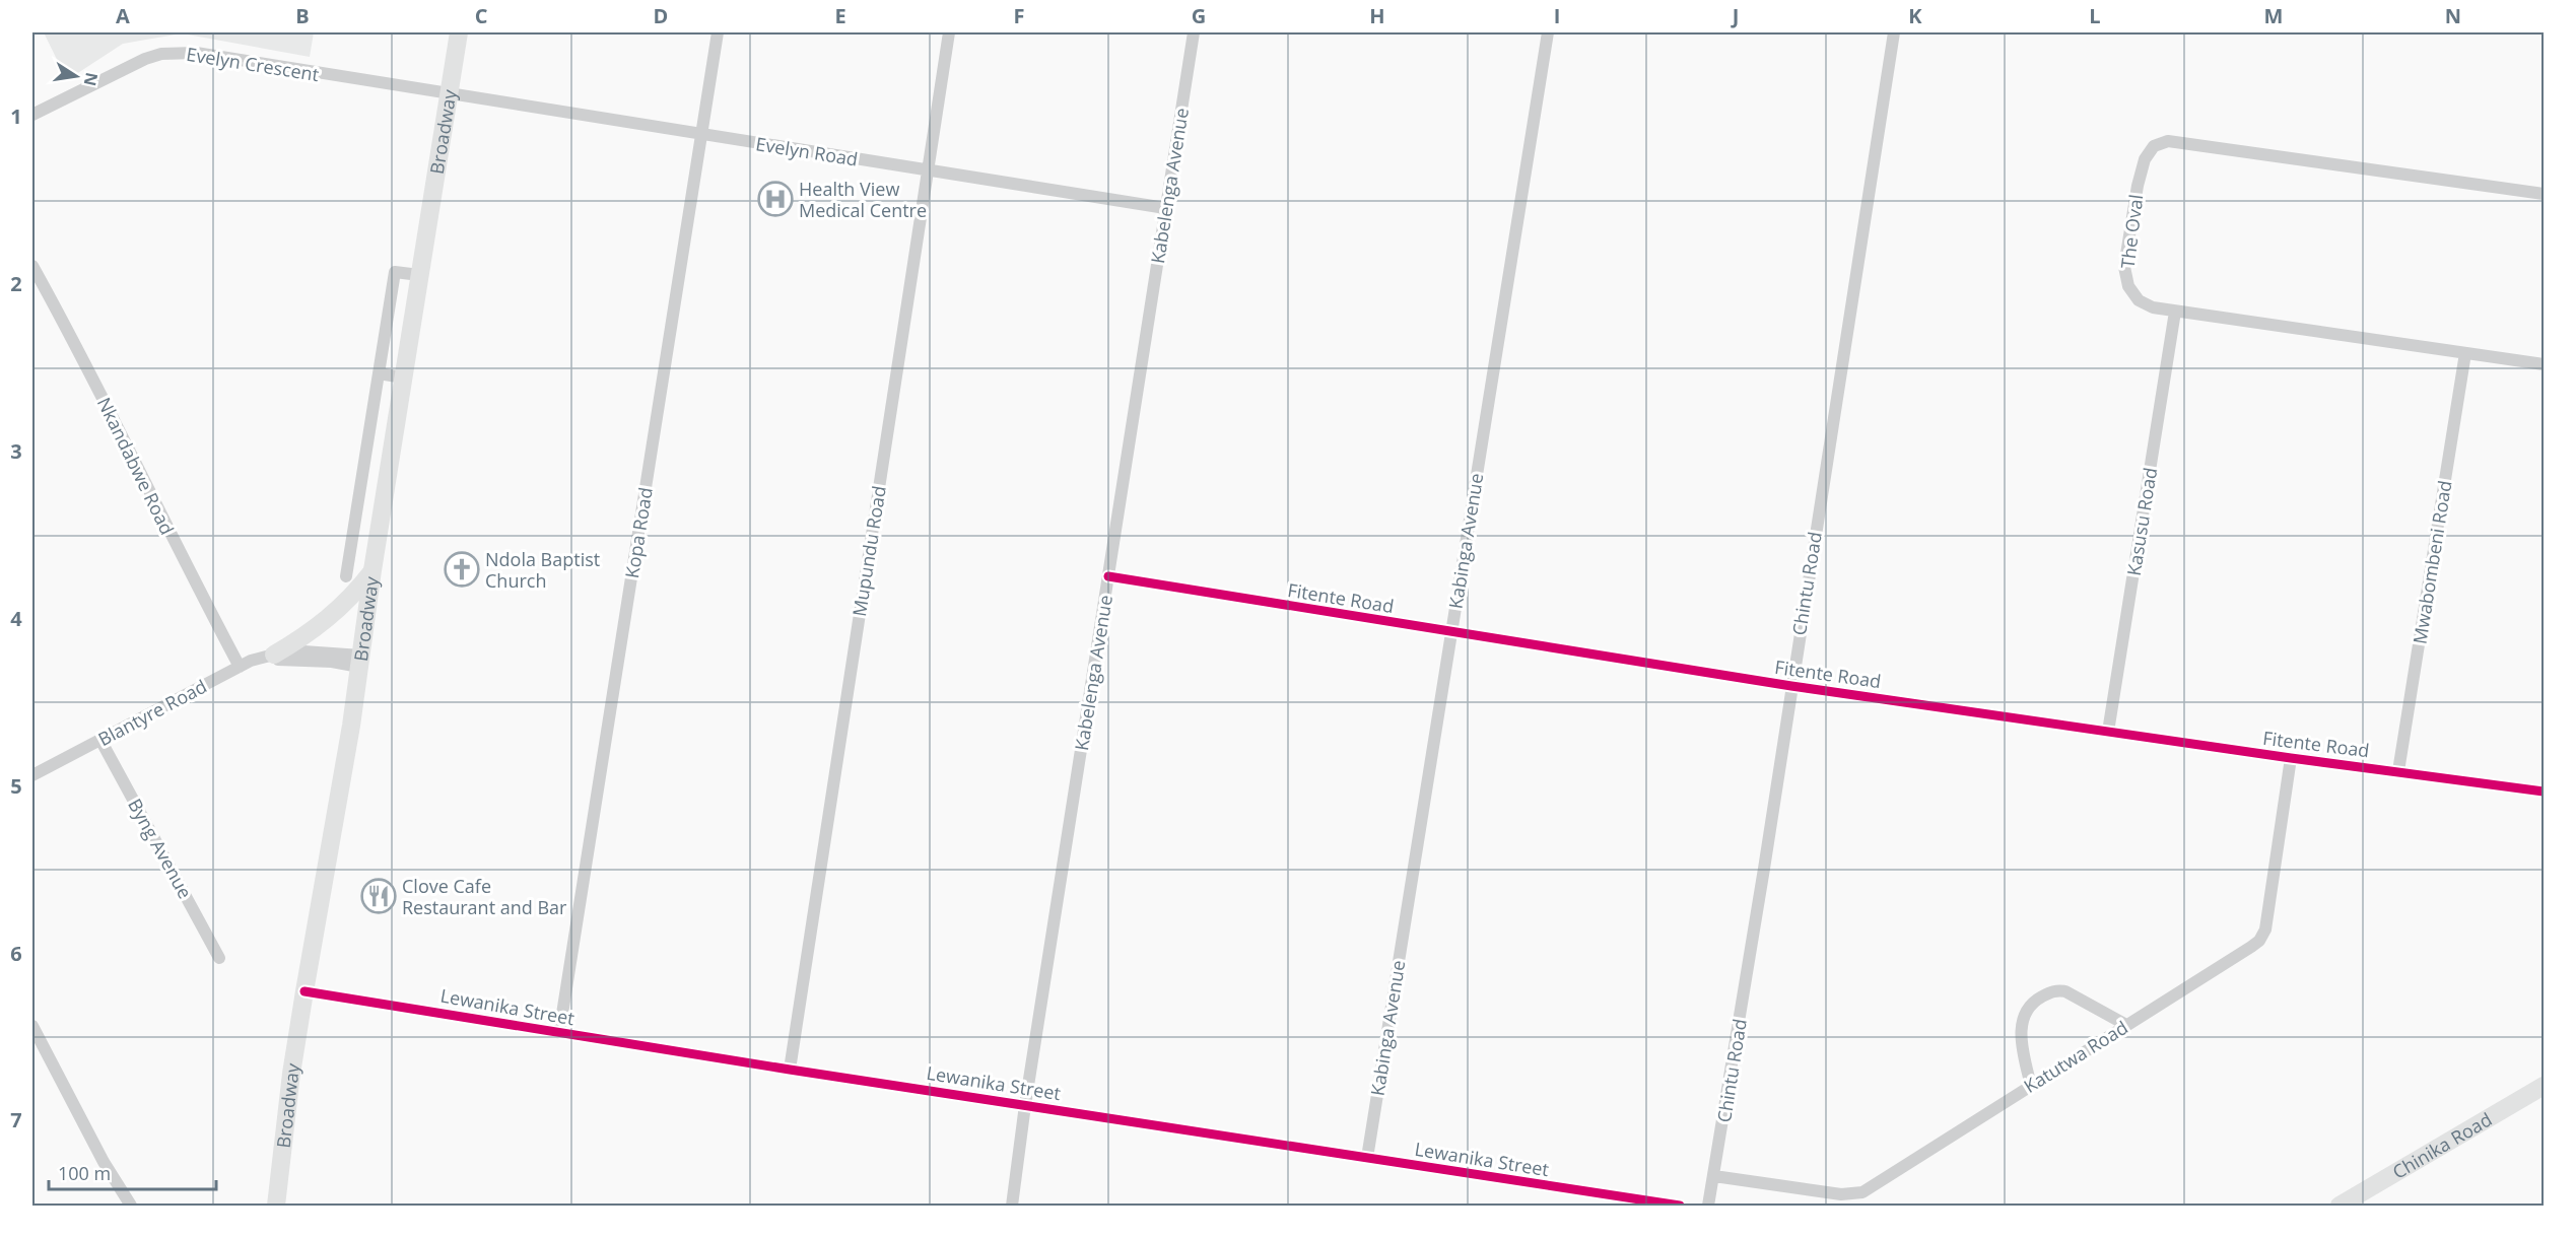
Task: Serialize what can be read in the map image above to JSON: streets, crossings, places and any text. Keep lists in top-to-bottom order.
{
  "streets": {
    "main road": ["Broadway", "Chinika Road"],
    "street": [
      "Evelyn Crescent",
      "Evelyn Road",
      "Kabelenga Avenue",
      "The Oval",
      "Nkandabwe Road",
      "Kasusu Road",
      "Kopa Road",
      "Kabinga Avenue",
      "Mupundu Road",
      "Mwabombeni Road",
      "Chintu Road",
      "Fitente Road",
      "Blantyre Road",
      "Byng Avenue",
      "Lewanika Street",
      "Katutwa Road"
    ]
  },
  "crossings": [
    ["Evelyn Crescent", "Broadway"],
    ["Evelyn Crescent", "Evelyn Road"],
    ["Broadway", "Evelyn Road"],
    ["Broadway", "Lewanika Street"],
    ["Evelyn Road", "Kabelenga Avenue"],
    ["Evelyn Road", "Kopa Road"],
    ["Evelyn Road", "Mupundu Road"],
    ["Kabelenga Avenue", "Fitente Road"],
    ["Kabelenga Avenue", "Lewanika Street"],
    ["The Oval", "Kasusu Road"],
    ["The Oval", "Mwabombeni Road"],
    ["Nkandabwe Road", "Blantyre Road"],
    ["Kasusu Road", "Fitente Road"],
    ["Kopa Road", "Lewanika Street"],
    ["Kabinga Avenue", "Fitente Road"],
    ["Kabinga Avenue", "Lewanika Street"],
    ["Mupundu Road", "Lewanika Street"],
    ["Mwabombeni Road", "Fitente Road"],
    ["Chintu Road", "Fitente Road"],
    ["Chintu Road", "Katutwa Road"],
    ["Fitente Road", "Katutwa Road"],
    ["Blantyre Road", "Byng Avenue"]
  ],
  "places": {
    "hospital": ["Health View Medical Centre"],
    "church": ["Ndola Baptist Church"],
    "restaurant": ["Clove Cafe Restaurant and Bar"]
  },
  "scale_bar": "100 m",
  "north": "right",
  "grid": {
    "columns": [
      "A",
      "B",
      "C",
      "D",
      "E",
      "F",
      "G",
      "H",
      "I",
      "J",
      "K",
      "L",
      "M",
      "N"
    ],
    "rows": [
      "1",
      "2",
      "3",
      "4",
      "5",
      "6",
      "7"
    ]
  }
}
